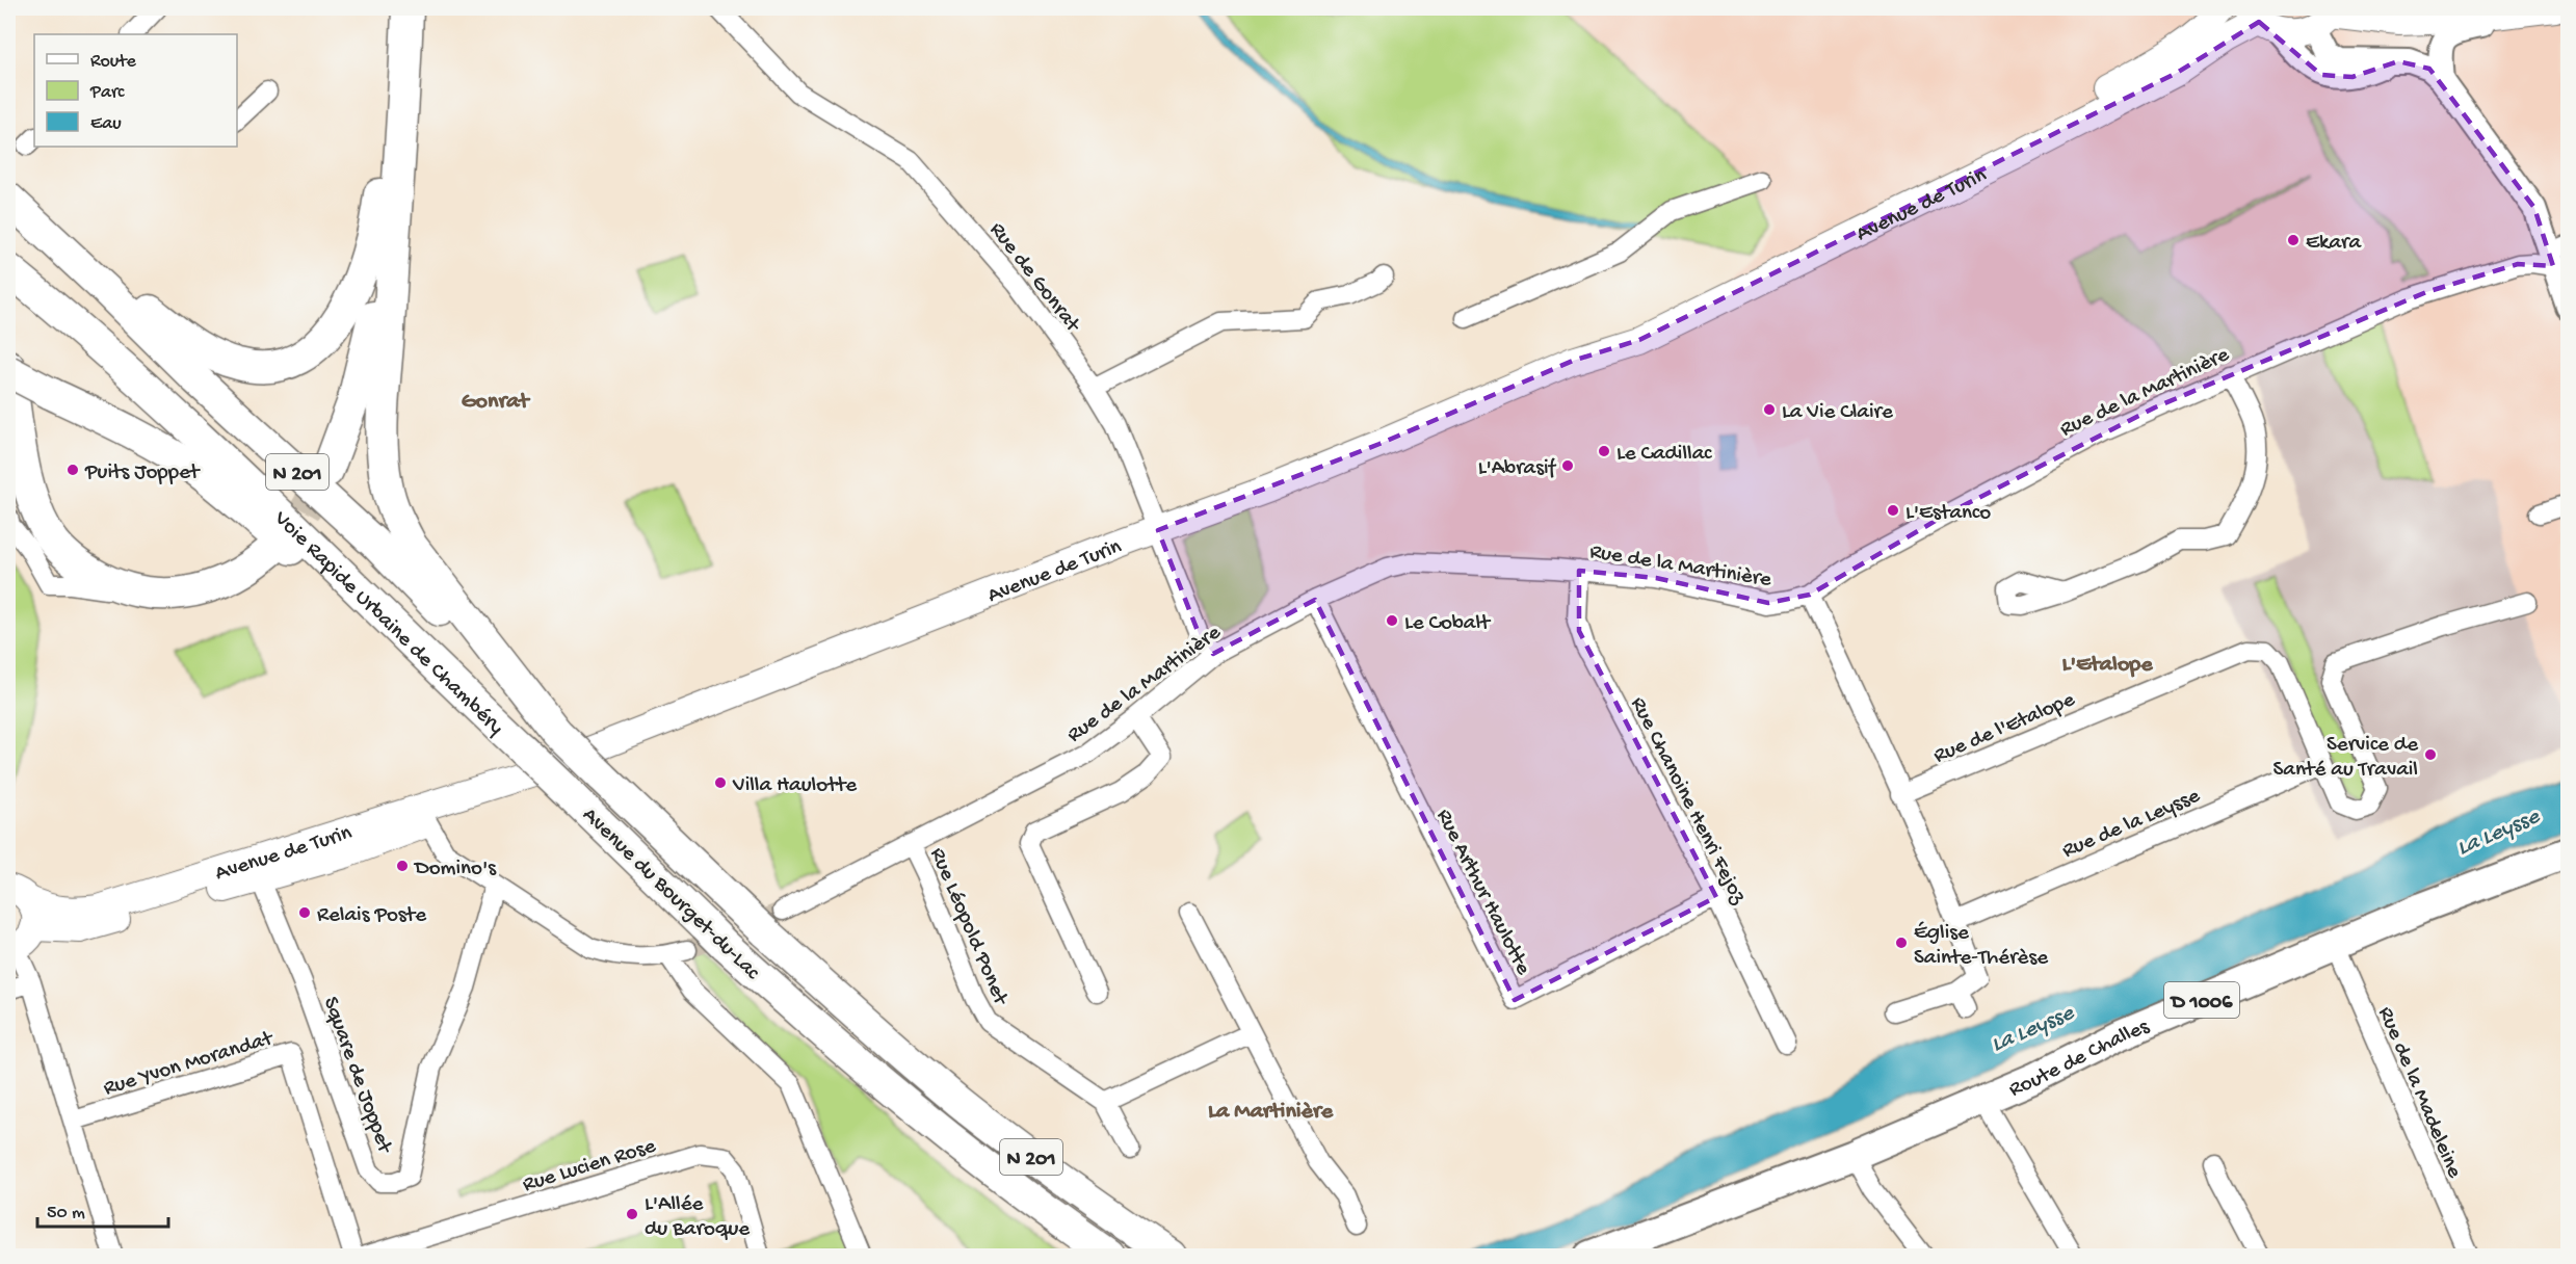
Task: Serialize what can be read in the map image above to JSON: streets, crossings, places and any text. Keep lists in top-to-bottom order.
{
  "streets": {
    "highway": ["N 201", "Voie Rapide Urbaine de Chambéry", "Avenue du Bourget-du-Lac"],
    "main road": ["Avenue de Turin", "D 1006", "Route de Challes"],
    "street": [
      "Rue de Gonrat",
      "Rue de la Martinière",
      "Rue de l'Etalope",
      "Rue Chanoine Henri Fejoz",
      "Rue de la Leysse",
      "Rue Arthur Haulotte",
      "Rue Léopold Ponet",
      "Rue Yvon Morandat",
      "Square de Joppet",
      "Rue de la Madeleine",
      "Rue Lucien Rose"
    ]
  },
  "crossings": [
    ["Avenue de Turin", "Rue de Gonrat"],
    ["Avenue de Turin", "Voie Rapide Urbaine de Chambéry"],
    ["Avenue de Turin", "Avenue du Bourget-du-Lac"],
    ["Avenue de Turin", "Square de Joppet"],
    ["Rue de Gonrat", "Rue de la Martinière"],
    ["Rue de la Martinière", "N 201"],
    ["Rue de la Martinière", "Rue Chanoine Henri Fejoz"],
    ["Rue de la Martinière", "Rue Arthur Haulotte"],
    ["Rue de la Martinière", "Avenue du Bourget-du-Lac"],
    ["Rue de la Martinière", "Rue Léopold Ponet"],
    ["N 201", "Avenue du Bourget-du-Lac"],
    ["Voie Rapide Urbaine de Chambéry", "Avenue du Bourget-du-Lac"],
    ["Rue de l'Etalope", "Rue de la Leysse"],
    ["Rue Chanoine Henri Fejoz", "Rue Arthur Haulotte"],
    ["Route de Challes", "Rue de la Madeleine"]
  ],
  "districts": ["Gonrat", "L'Etalope", "La Martinière"],
  "water": ["La Leysse"],
  "places": [
    "Ekara",
    "La Vie Claire",
    "Le Cadillac",
    "L'Abrasif",
    "Puits Joppet",
    "L'Estanco",
    "Le Cobalt",
    "Service de Santé au Travail",
    "Villa Haulotte",
    "Domino's",
    "Relais Poste",
    "Église Sainte-Thérèse",
    "L'Allée du Baroque"
  ],
  "legend": ["Route", "Parc", "Eau"],
  "scale_bar": "50 m"
}
